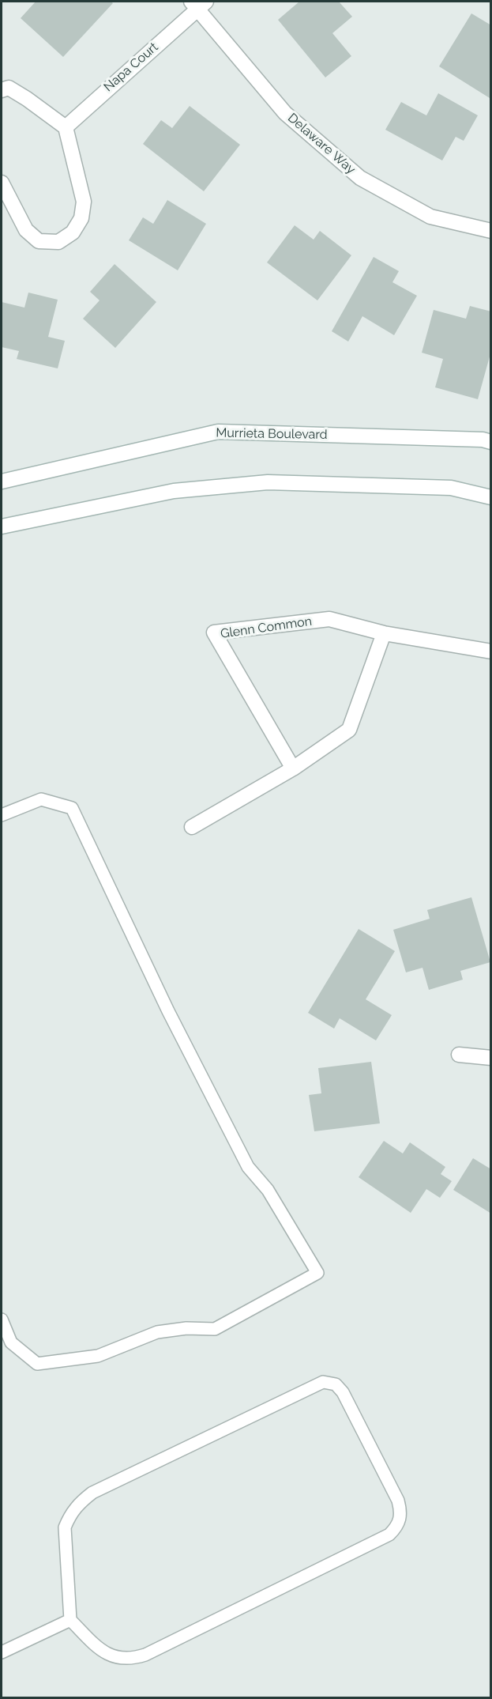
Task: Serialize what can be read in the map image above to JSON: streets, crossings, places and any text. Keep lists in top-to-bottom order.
{
  "streets": {
    "street": [
      "Napa Court",
      "Delaware Way",
      "Murrieta Boulevard",
      "Glenn Common"
    ]
  },
  "crossings": [
    ["Napa Court", "Delaware Way"]
  ]
}
